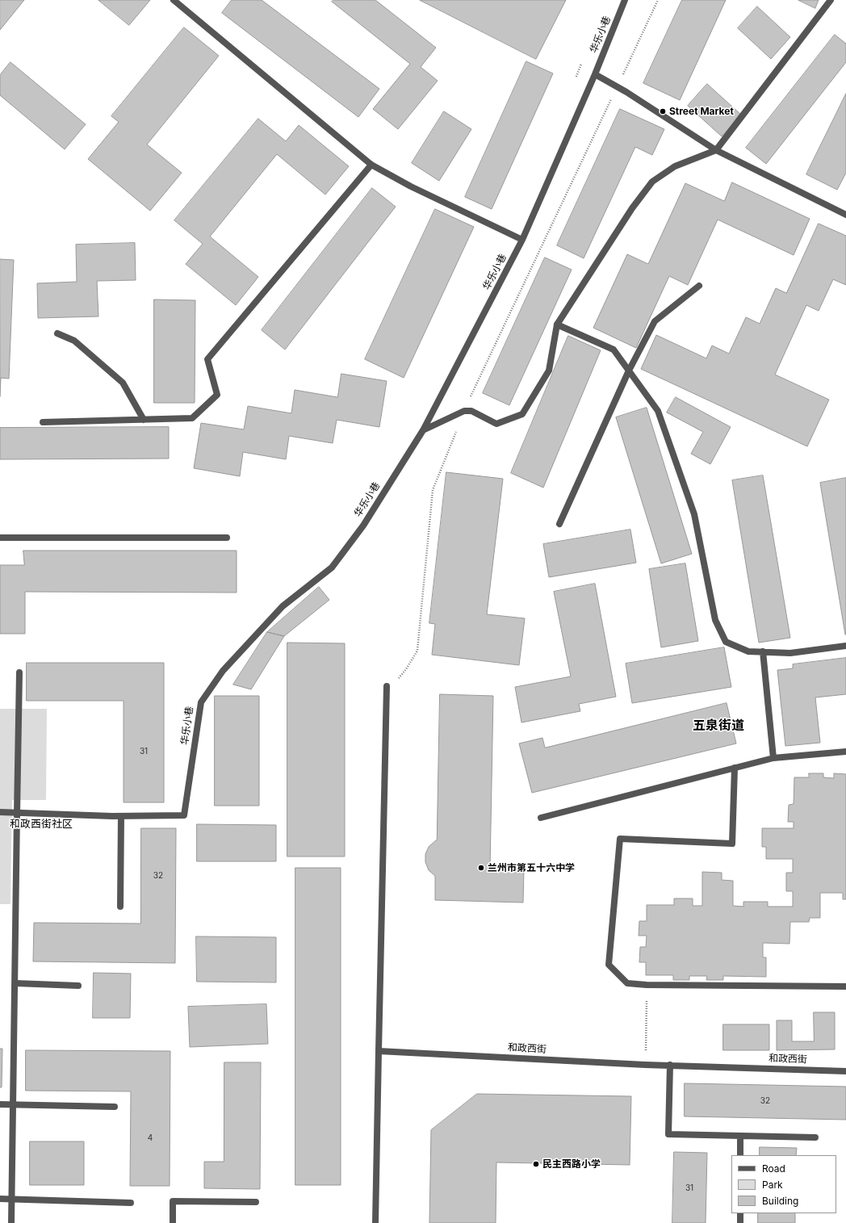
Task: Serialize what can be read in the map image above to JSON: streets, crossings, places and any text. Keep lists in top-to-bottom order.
{
  "streets": {
    "street": ["华乐小巷", "和政西街"]
  },
  "districts": ["五泉街道", "和政西街社区"],
  "places": ["Street Market", "兰州市第五十六中学", "民主西路小学"],
  "house_numbers": [
    "31",
    "32",
    "32",
    "4",
    "31"
  ],
  "legend": ["Road", "Park", "Building"]
}
